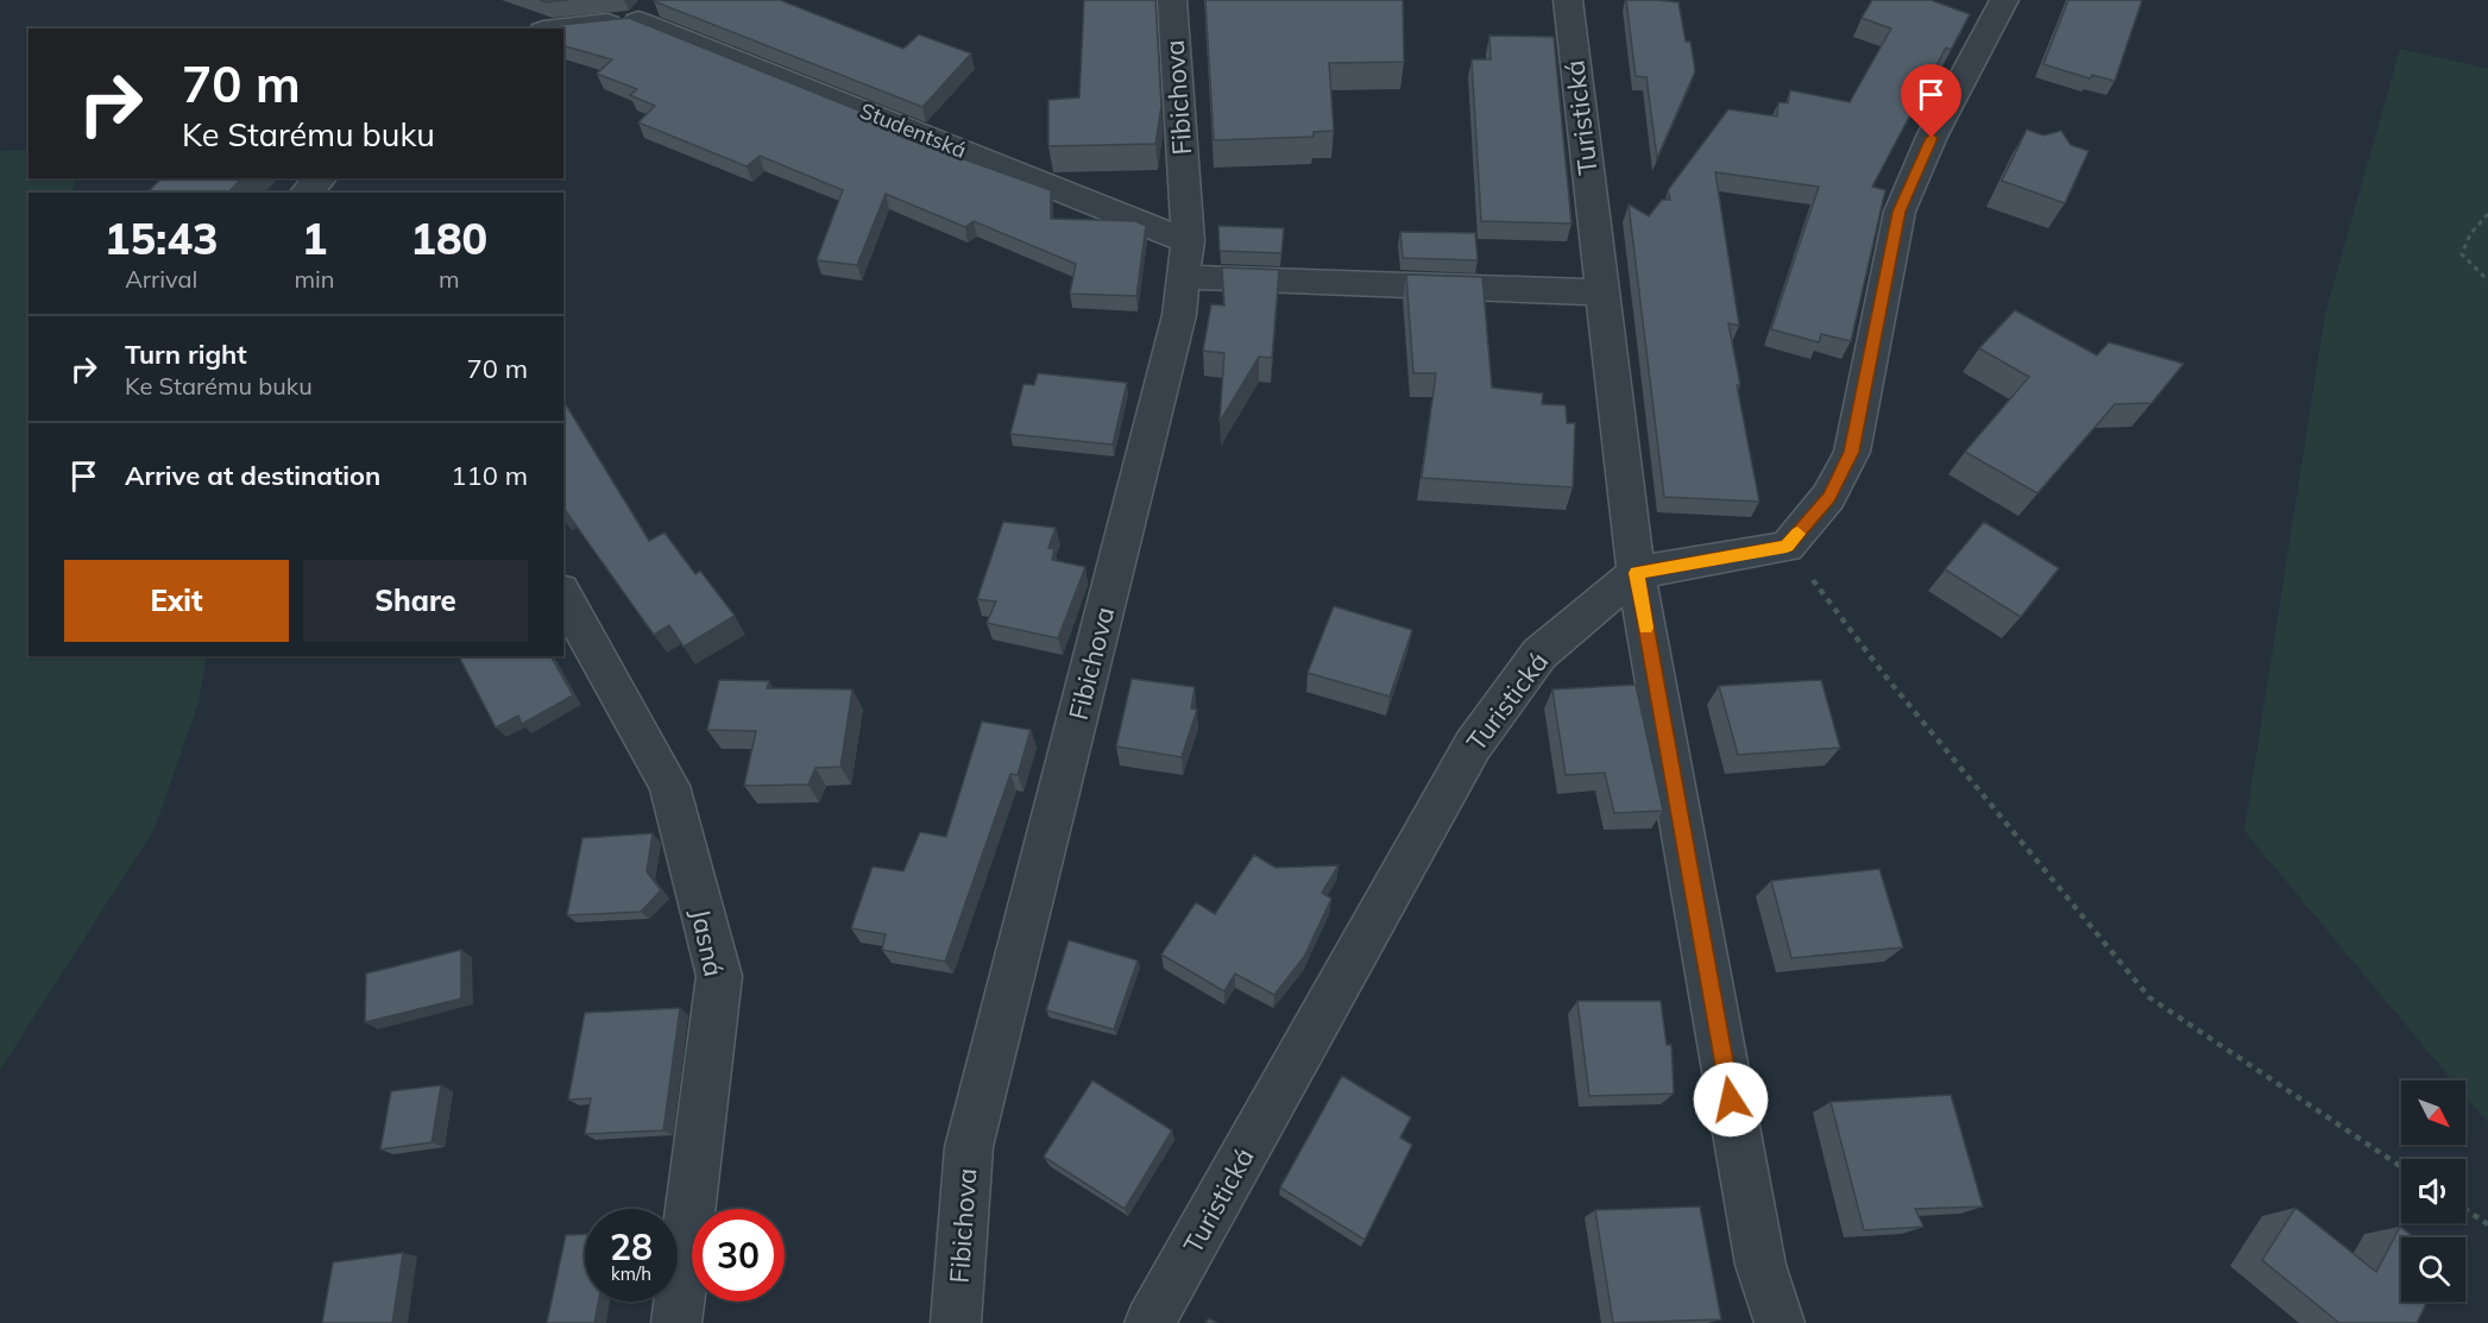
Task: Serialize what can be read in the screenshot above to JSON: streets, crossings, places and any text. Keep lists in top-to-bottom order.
{
  "streets": {
    "street": [
      "Fibichova",
      "Turistická",
      "Studentská",
      "Jasná"
    ]
  },
  "crossings": [
    ["Fibichova", "Studentská"],
    ["Turistická", "Studentská"]
  ],
  "north": "bottom right",
  "page": {
    "turn": ["70 m", "Ke Starému buku"],
    "eta": [
      "15:43",
      "Arrival",
      "1",
      "min",
      "180",
      "m"
    ],
    "list": [
      {
        "name": "Turn right",
        "note": "Ke Starému buku",
        "value": "70 m"
      },
      {
        "name": "Arrive at destination",
        "value": "110 m"
      }
    ],
    "buttons": ["Exit", "Share"],
    "speed": "28 km/h",
    "limit": "30"
  }
}
